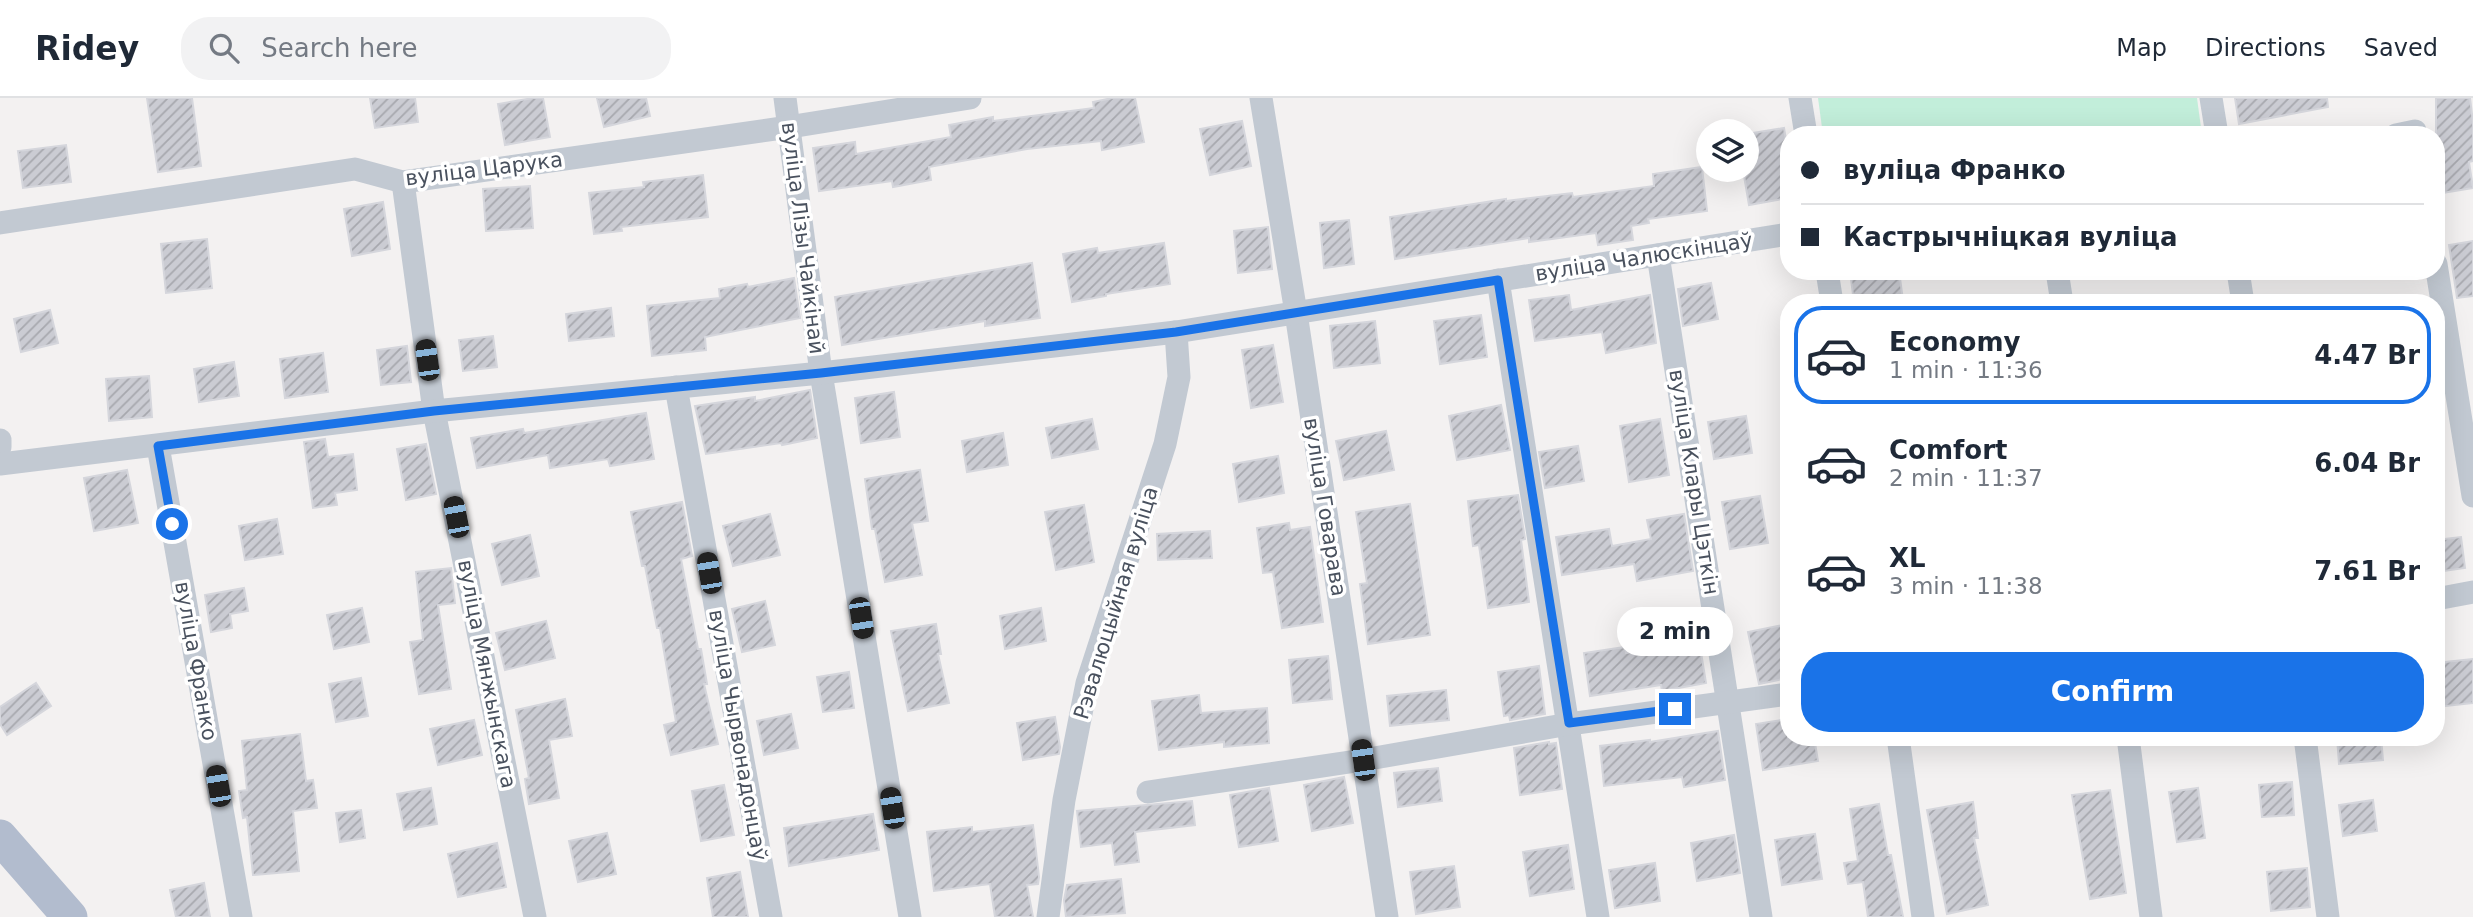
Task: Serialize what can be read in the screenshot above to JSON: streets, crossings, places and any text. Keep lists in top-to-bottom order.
{
  "streets": {
    "street": [
      "вуліца Царука",
      "вуліца Лізы Чайкінай",
      "вуліца Чалюскінцаў",
      "вуліца Клары Цэткін",
      "вуліца Говарава",
      "Рэвалюцыйная вуліца",
      "вуліца Франко",
      "вуліца Мянжынскага",
      "вуліца Чырвонадонцаў"
    ]
  },
  "crossings": [
    ["вуліца Царука", "вуліца Лізы Чайкінай"],
    ["вуліца Царука", "вуліца Мянжынскага"],
    ["вуліца Лізы Чайкінай", "вуліца Чалюскінцаў"],
    ["вуліца Чалюскінцаў", "вуліца Клары Цэткін"],
    ["вуліца Чалюскінцаў", "вуліца Говарава"],
    ["вуліца Чалюскінцаў", "Рэвалюцыйная вуліца"],
    ["вуліца Чалюскінцаў", "вуліца Франко"],
    ["вуліца Чалюскінцаў", "вуліца Мянжынскага"],
    ["вуліца Чалюскінцаў", "вуліца Чырвонадонцаў"]
  ],
  "page": {
    "header": "Ridey",
    "search": "Search here",
    "nav": ["Map", "Directions", "Saved"],
    "banner": ["вуліца Франко", "Кастрычніцкая вуліца"],
    "list": [
      {
        "name": "Economy",
        "note": "1 min · 11:36",
        "value": "4.47 Br"
      },
      {
        "name": "Comfort",
        "note": "2 min · 11:37",
        "value": "6.04 Br"
      },
      {
        "name": "XL",
        "note": "3 min · 11:38",
        "value": "7.61 Br"
      }
    ],
    "bubble": "2 min",
    "buttons": "Confirm"
  }
}
